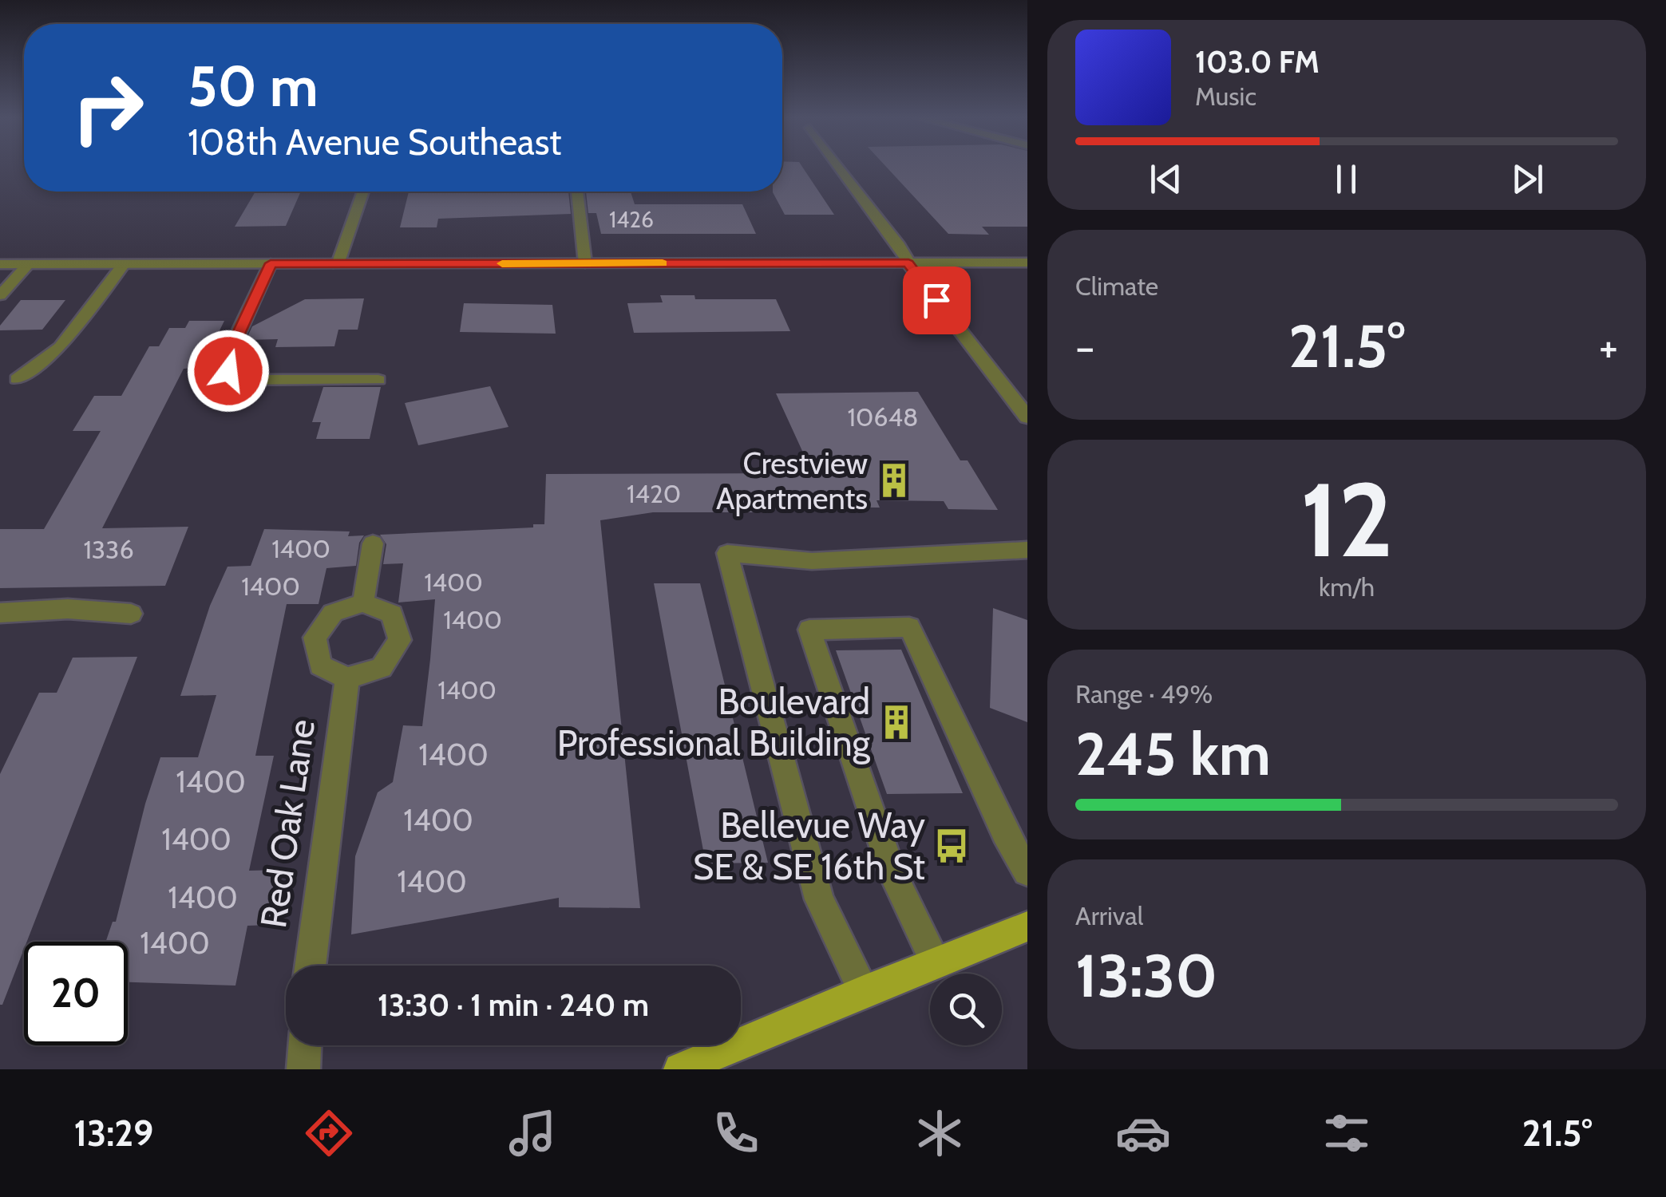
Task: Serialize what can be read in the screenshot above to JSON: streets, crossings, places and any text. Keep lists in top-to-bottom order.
{
  "streets": {
    "street": ["Red Oak Lane"]
  },
  "places": {
    "building": ["Crestview Apartments", "Boulevard Professional Building"],
    "bus stop": ["Bellevue Way SE & SE 16th St"]
  },
  "house_numbers": [
    "1426",
    "10648",
    "1420",
    "1400",
    "1336",
    "1400",
    "1400",
    "1400",
    "1400",
    "1400",
    "1400",
    "1400",
    "1400",
    "1400",
    "1400",
    "1400"
  ],
  "page": {
    "turn": ["50 m", "108th Avenue Southeast"],
    "song": ["103.0 FM", "Music"],
    "tile": [
      "Climate",
      ["12", "km/h"],
      ["Range · 49%", "245 km"],
      ["Arrival", "13:30"]
    ],
    "heat": ["−", "21.5°", "+"],
    "limit": "20",
    "trip": "13:30 · 1 min · 240 m",
    "tabs": ["13:29", "21.5°"]
  }
}
